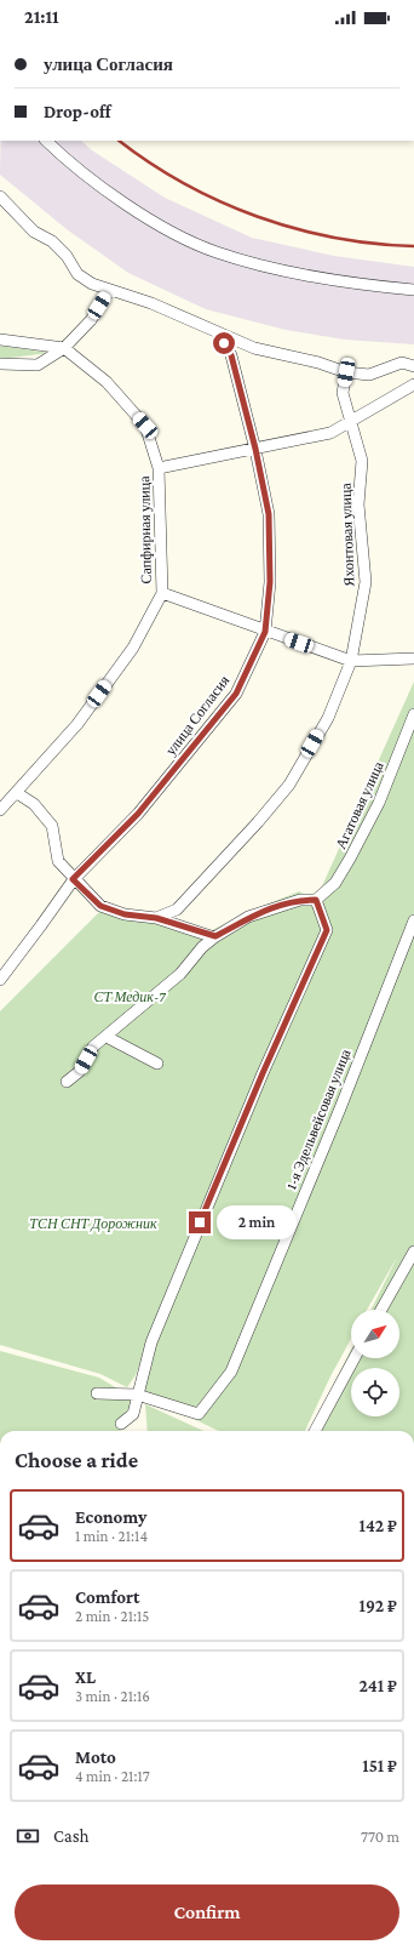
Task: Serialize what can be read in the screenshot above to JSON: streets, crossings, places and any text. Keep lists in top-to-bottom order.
{
  "streets": {
    "street": [
      "Сапфирная улица",
      "Яхонтовая улица",
      "улица Согласия",
      "Агатовая улица",
      "1-я Эдельвейсовая улица"
    ]
  },
  "parks": ["СТ Медик-7", "ТСН СНТ Дорожник"],
  "north": "top right",
  "page": {
    "status": "21:11",
    "banner": ["улица Согласия", "Drop-off"],
    "bubble": "2 min",
    "heading": "Choose a ride",
    "list": [
      {
        "name": "Economy",
        "note": "1 min · 21:14",
        "value": "142 ₽"
      },
      {
        "name": "Comfort",
        "note": "2 min · 21:15",
        "value": "192 ₽"
      },
      {
        "name": "XL",
        "note": "3 min · 21:16",
        "value": "241 ₽"
      },
      {
        "name": "Moto",
        "note": "4 min · 21:17",
        "value": "151 ₽"
      }
    ],
    "pay": ["Cash", "770 m"],
    "buttons": "Confirm"
  }
}
